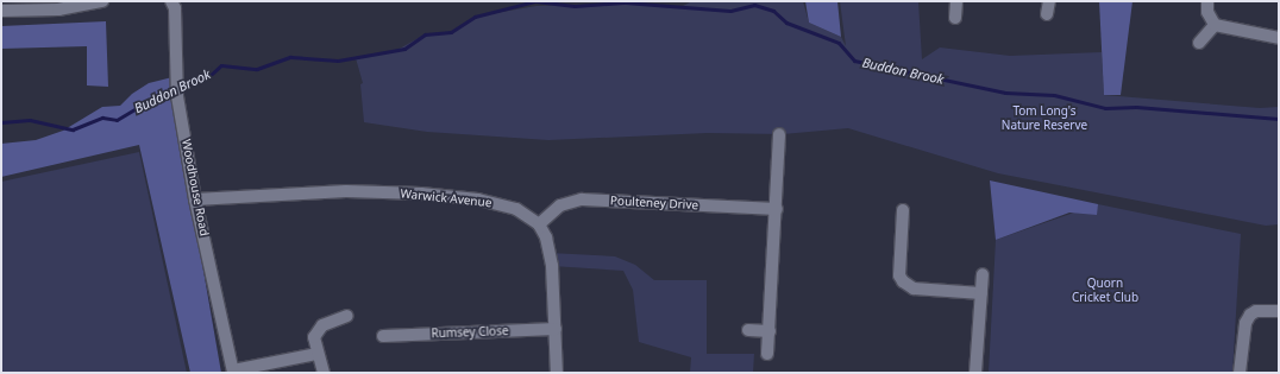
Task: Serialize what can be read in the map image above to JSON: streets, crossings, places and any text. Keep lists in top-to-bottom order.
{
  "streets": {
    "street": [
      "Woodhouse Road",
      "Warwick Avenue",
      "Poulteney Drive",
      "Rumsey Close"
    ]
  },
  "crossings": [
    ["Woodhouse Road", "Warwick Avenue"],
    ["Warwick Avenue", "Poulteney Drive"]
  ],
  "water": ["Buddon Brook"],
  "parks": ["Tom Long's Nature Reserve", "Quorn Cricket Club"]
}
